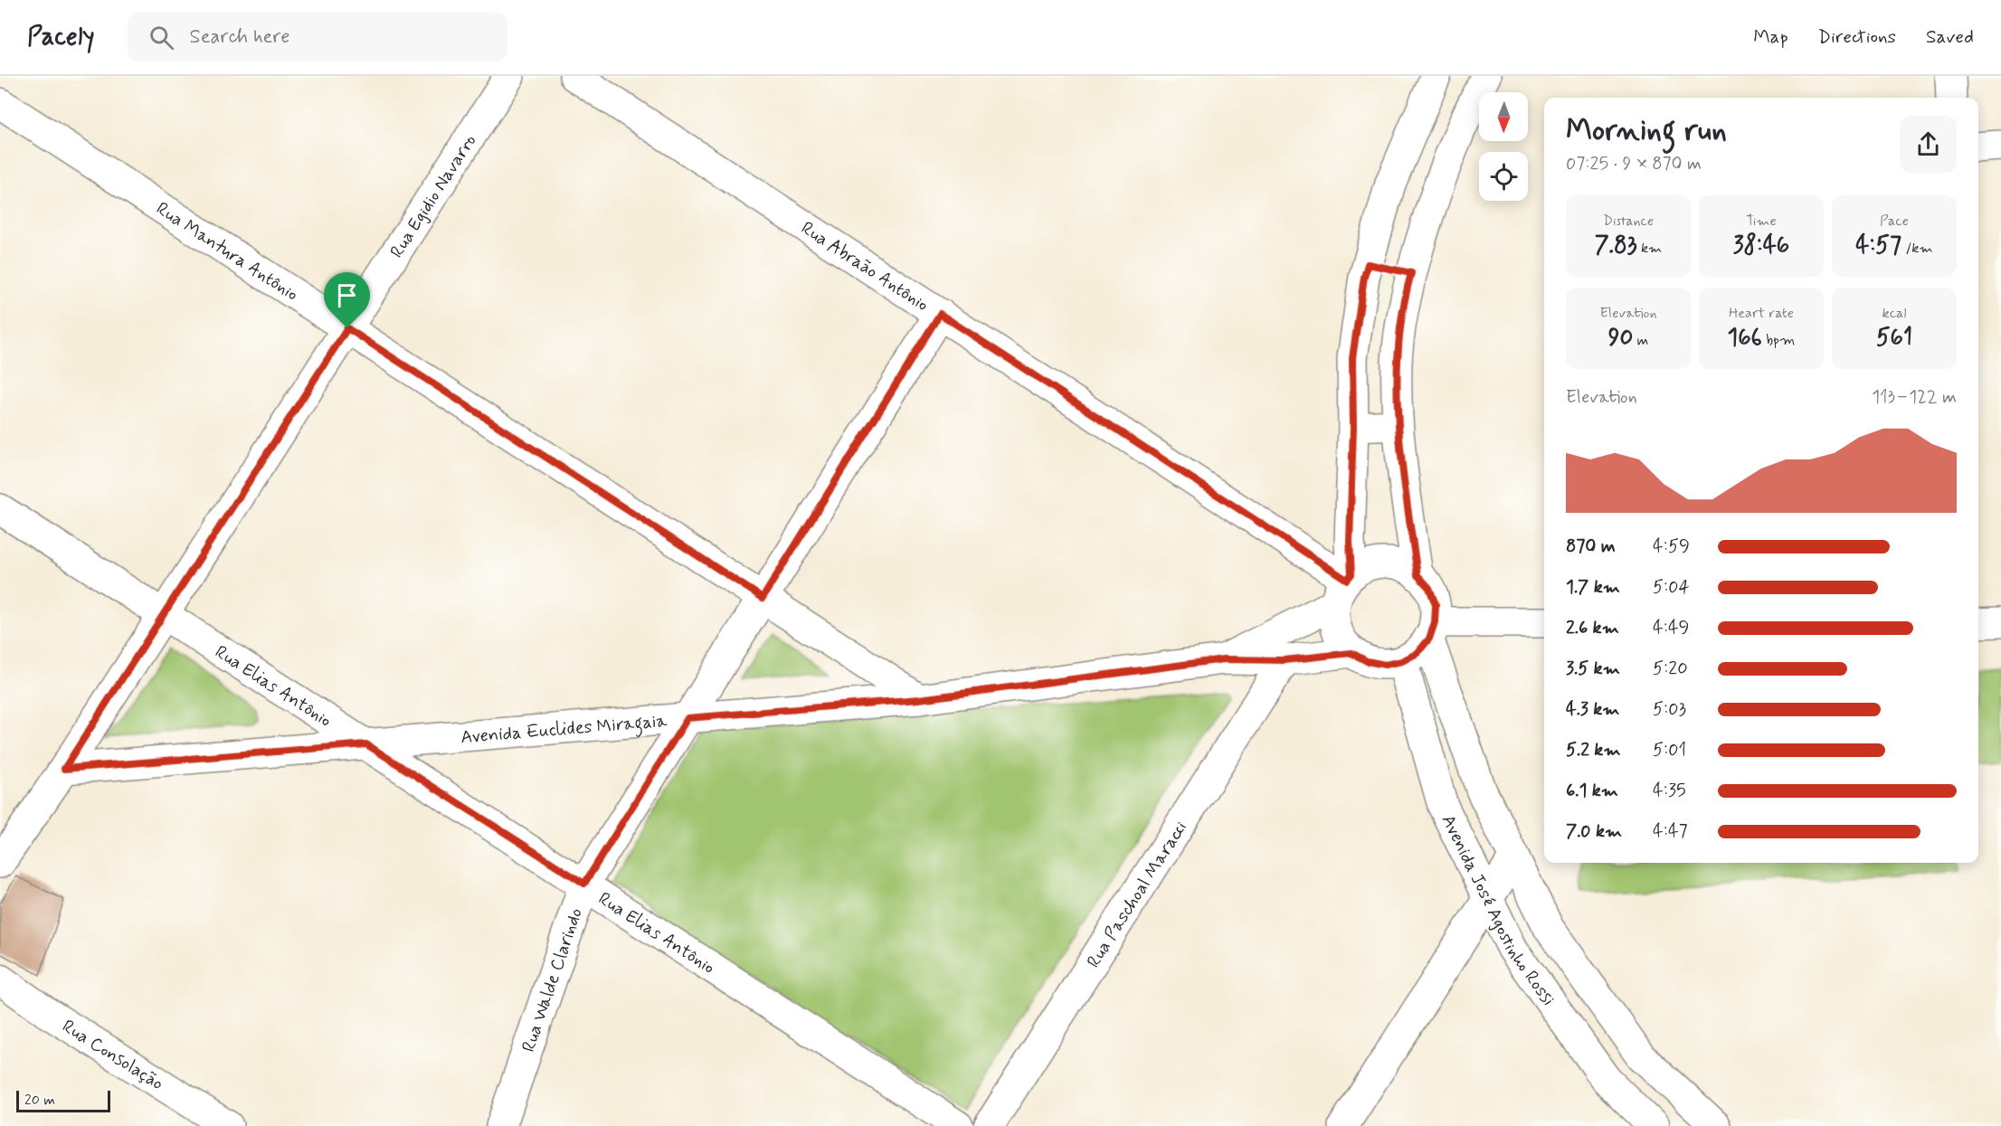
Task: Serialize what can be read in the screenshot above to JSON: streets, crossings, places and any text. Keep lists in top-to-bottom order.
{
  "streets": {
    "street": [
      "Rua Egidio Navarro",
      "Rua Mantura Antônio",
      "Rua Abraão Antônio",
      "Rua Elias Antônio",
      "Avenida Euclides Miragaia",
      "Rua Paschoal Maracci",
      "Avenida José Agostinho Rossi",
      "Rua Walde Clarindo",
      "Rua Consolação"
    ]
  },
  "crossings": [
    ["Rua Egidio Navarro", "Rua Mantura Antônio"],
    ["Rua Egidio Navarro", "Rua Elias Antônio"],
    ["Rua Egidio Navarro", "Avenida Euclides Miragaia"],
    ["Rua Mantura Antônio", "Avenida Euclides Miragaia"],
    ["Rua Mantura Antônio", "Rua Walde Clarindo"],
    ["Rua Abraão Antônio", "Avenida Euclides Miragaia"],
    ["Rua Abraão Antônio", "Avenida José Agostinho Rossi"],
    ["Rua Abraão Antônio", "Rua Walde Clarindo"],
    ["Rua Elias Antônio", "Avenida Euclides Miragaia"],
    ["Rua Elias Antônio", "Rua Walde Clarindo"],
    ["Avenida Euclides Miragaia", "Rua Paschoal Maracci"],
    ["Avenida Euclides Miragaia", "Avenida José Agostinho Rossi"],
    ["Avenida Euclides Miragaia", "Rua Walde Clarindo"]
  ],
  "scale_bar": "20 m",
  "north": "bottom",
  "page": {
    "header": "Pacely",
    "search": "Search here",
    "nav": ["Map", "Directions", "Saved"],
    "heading": ["Morning run", "07:25 · 9 × 870 m"],
    "stats": [
      ["Distance", "7.83 km"],
      ["Time", "38:46"],
      ["Pace", "4:57 /km"],
      ["Elevation", "90 m"],
      ["Heart rate", "166 bpm"],
      ["kcal", "561"]
    ],
    "chart": ["Elevation", "113–122 m"],
    "list": [
      {
        "name": "870 m",
        "note": "4:59"
      },
      {
        "name": "1.7 km",
        "note": "5:04"
      },
      {
        "name": "2.6 km",
        "note": "4:49"
      },
      {
        "name": "3.5 km",
        "note": "5:20"
      },
      {
        "name": "4.3 km",
        "note": "5:03"
      },
      {
        "name": "5.2 km",
        "note": "5:01"
      },
      {
        "name": "6.1 km",
        "note": "4:35"
      },
      {
        "name": "7.0 km",
        "note": "4:47"
      }
    ],
    "scale": "20 m"
  }
}
